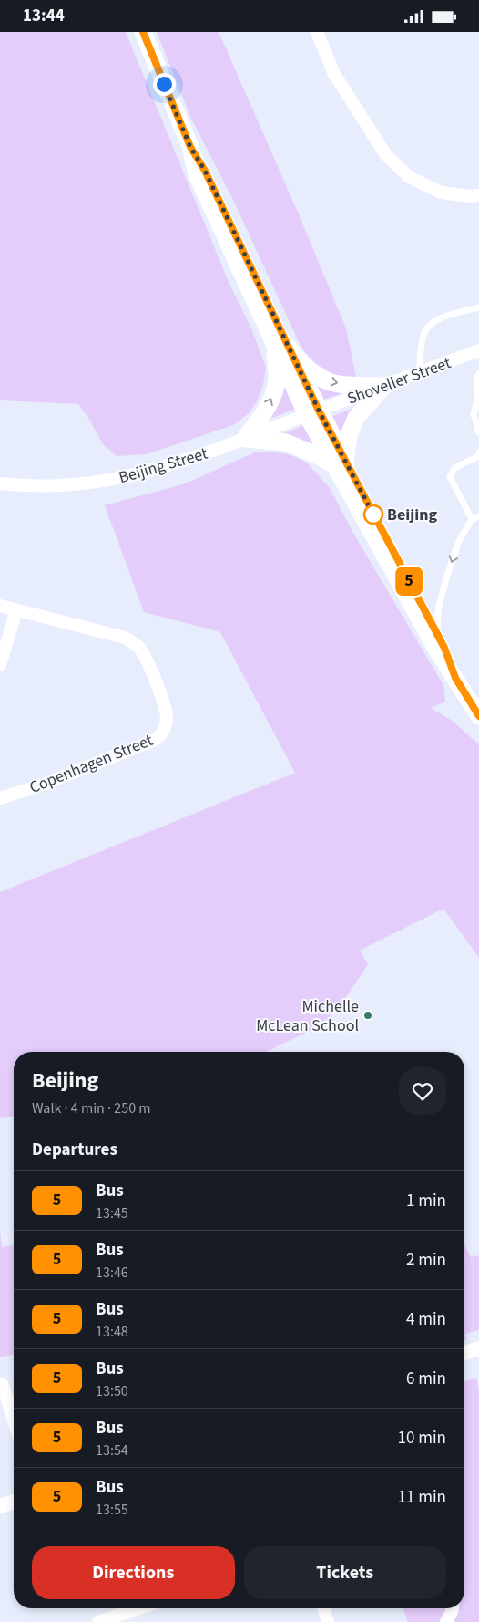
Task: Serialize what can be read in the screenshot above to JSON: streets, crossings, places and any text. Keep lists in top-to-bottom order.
{
  "streets": {
    "street": ["Shoveller Street", "Beijing Street", "Copenhagen Street"]
  },
  "crossings": [
    ["Shoveller Street", "Beijing Street"]
  ],
  "places": ["Beijing", "Michelle McLean School"],
  "lines": ["bus line 5"],
  "page": {
    "status": "13:44",
    "on_map": "5",
    "heading": [
      ["Beijing", "Walk · 4 min · 250 m"],
      "Departures"
    ],
    "list": [
      {
        "mark": "5",
        "name": "Bus",
        "note": "13:45",
        "value": "1 min"
      },
      {
        "mark": "5",
        "name": "Bus",
        "note": "13:46",
        "value": "2 min"
      },
      {
        "mark": "5",
        "name": "Bus",
        "note": "13:48",
        "value": "4 min"
      },
      {
        "mark": "5",
        "name": "Bus",
        "note": "13:50",
        "value": "6 min"
      },
      {
        "mark": "5",
        "name": "Bus",
        "note": "13:54",
        "value": "10 min"
      },
      {
        "mark": "5",
        "name": "Bus",
        "note": "13:55",
        "value": "11 min"
      }
    ],
    "buttons": ["Directions", "Tickets"]
  }
}
